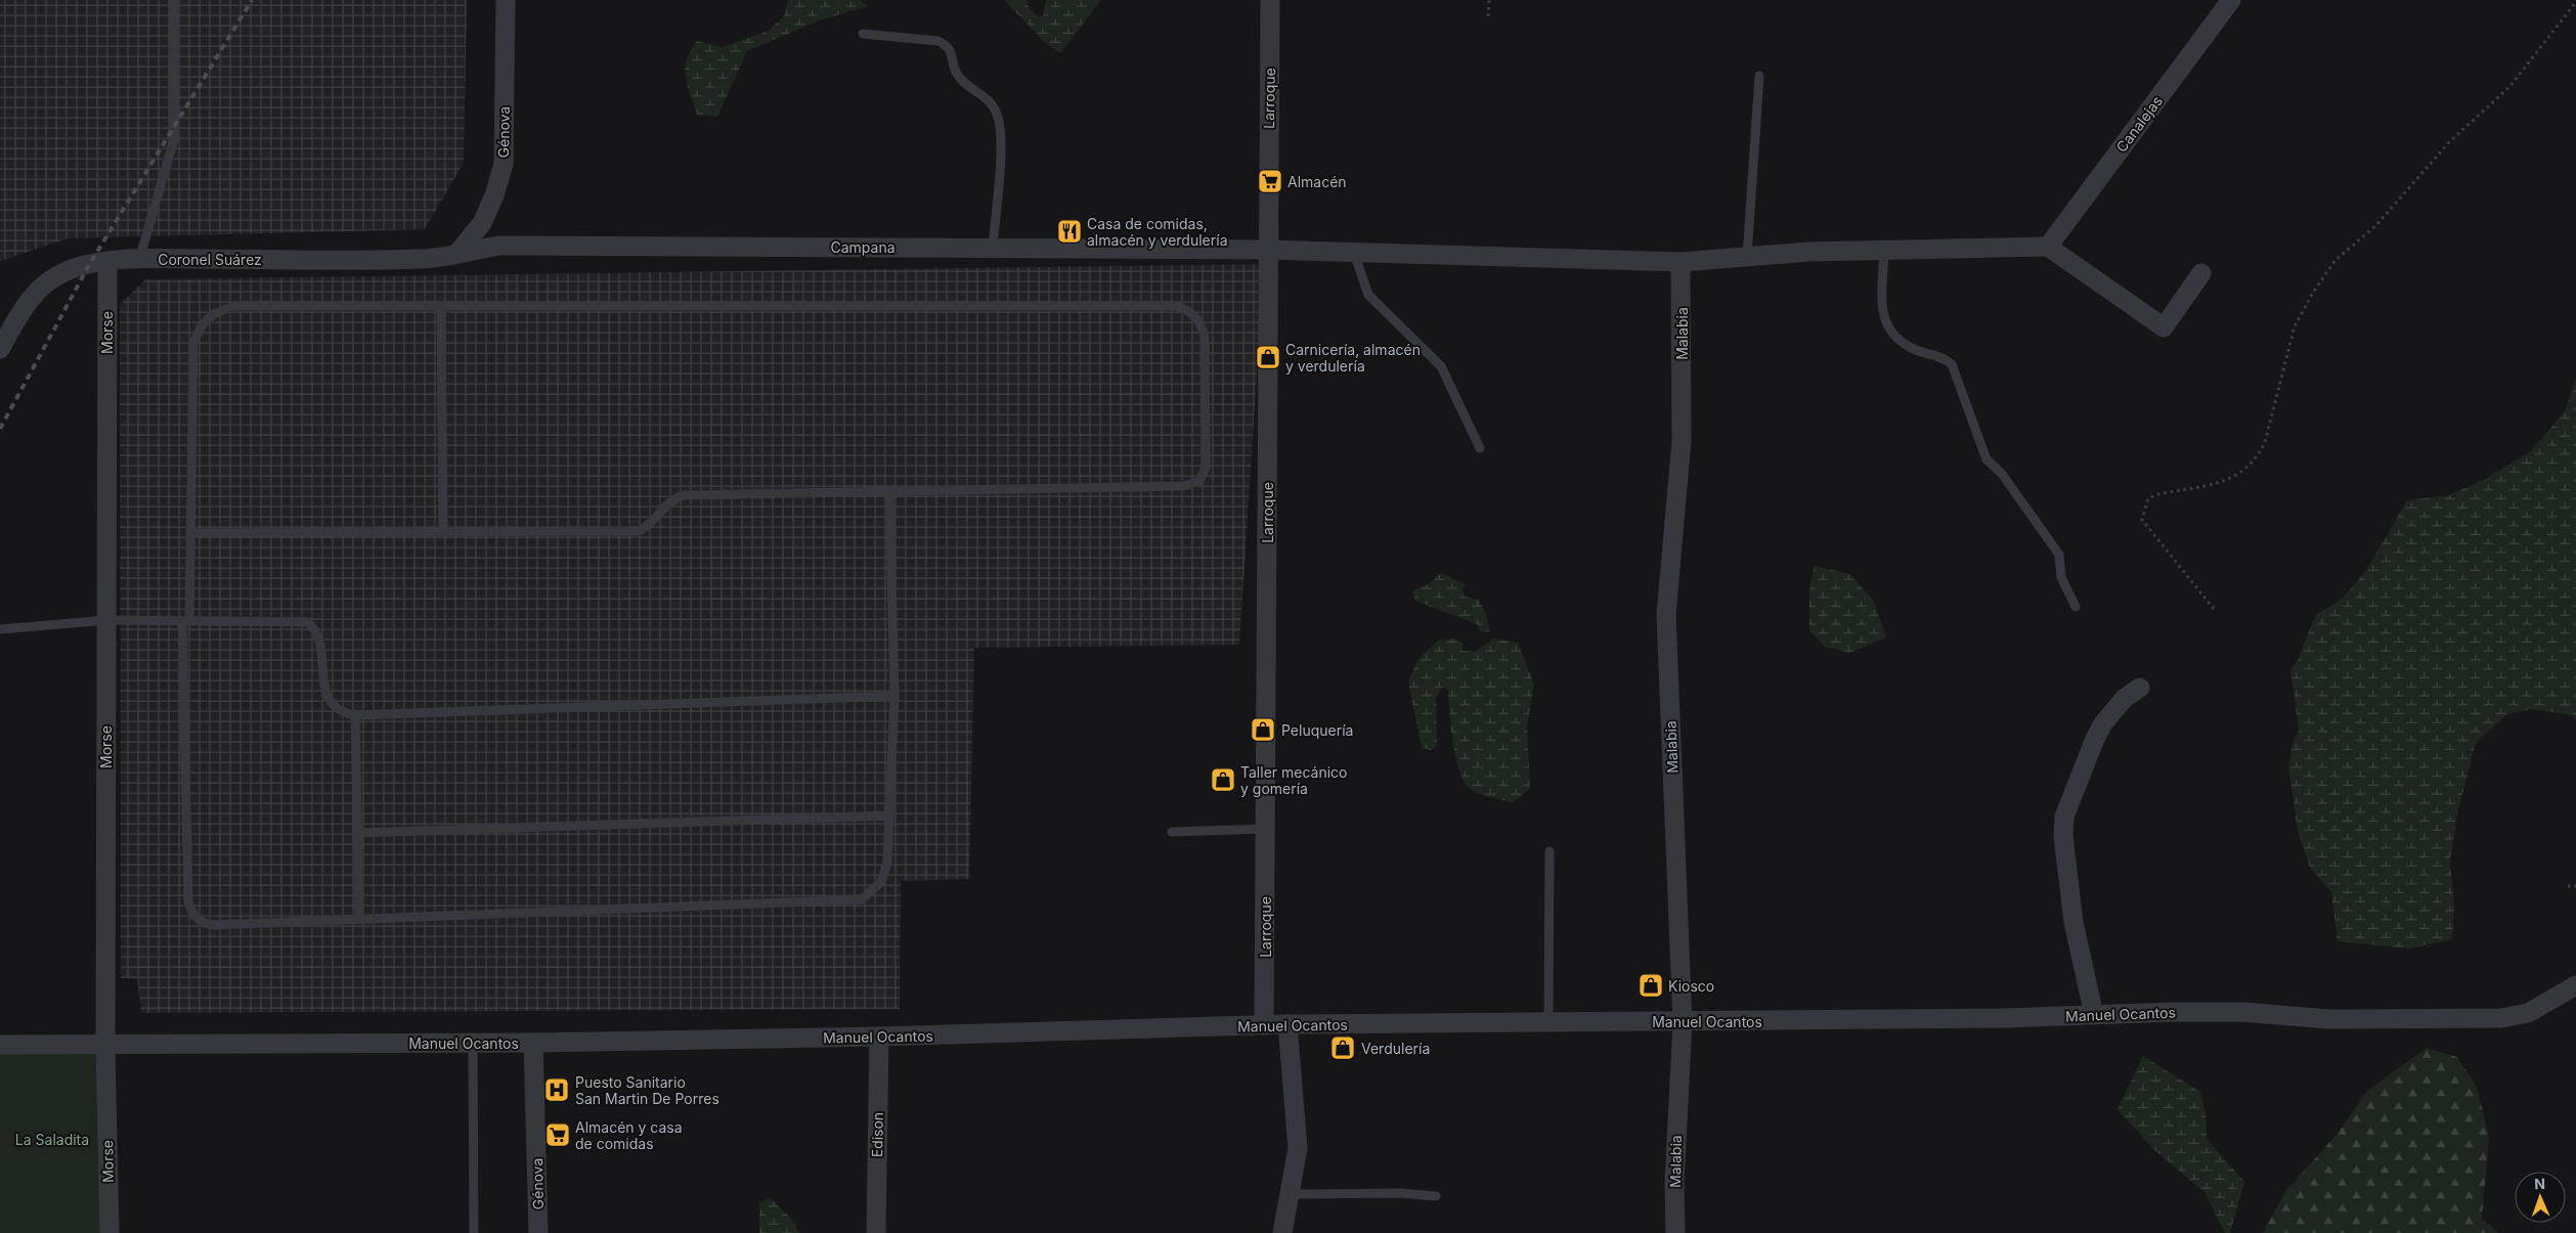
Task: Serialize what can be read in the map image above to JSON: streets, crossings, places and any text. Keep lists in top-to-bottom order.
{
  "streets": {
    "street": [
      "Larroque",
      "Canalejas",
      "Génova",
      "Campana",
      "Coronel Suárez",
      "Morse",
      "Malabia",
      "Manuel Ocantos",
      "Edison"
    ]
  },
  "crossings": [
    ["Larroque", "Campana"],
    ["Larroque", "Manuel Ocantos"],
    ["Canalejas", "Campana"],
    ["Génova", "Campana"],
    ["Génova", "Coronel Suárez"],
    ["Génova", "Manuel Ocantos"],
    ["Campana", "Coronel Suárez"],
    ["Campana", "Malabia"],
    ["Coronel Suárez", "Morse"],
    ["Morse", "Manuel Ocantos"],
    ["Malabia", "Manuel Ocantos"],
    ["Manuel Ocantos", "Edison"]
  ],
  "parks": ["La Saladita"],
  "places": {
    "supermarket": ["Almacén", "Almacén y casa de comidas"],
    "restaurant": ["Casa de comidas, almacén y verdulería"],
    "shop": [
      "Carnicería, almacén y verdulería",
      "Peluquería",
      "Taller mecánico y gomería",
      "Kiosco",
      "Verdulería"
    ],
    "hospital": ["Puesto Sanitario San Martin De Porres"]
  },
  "north": "top"
}
